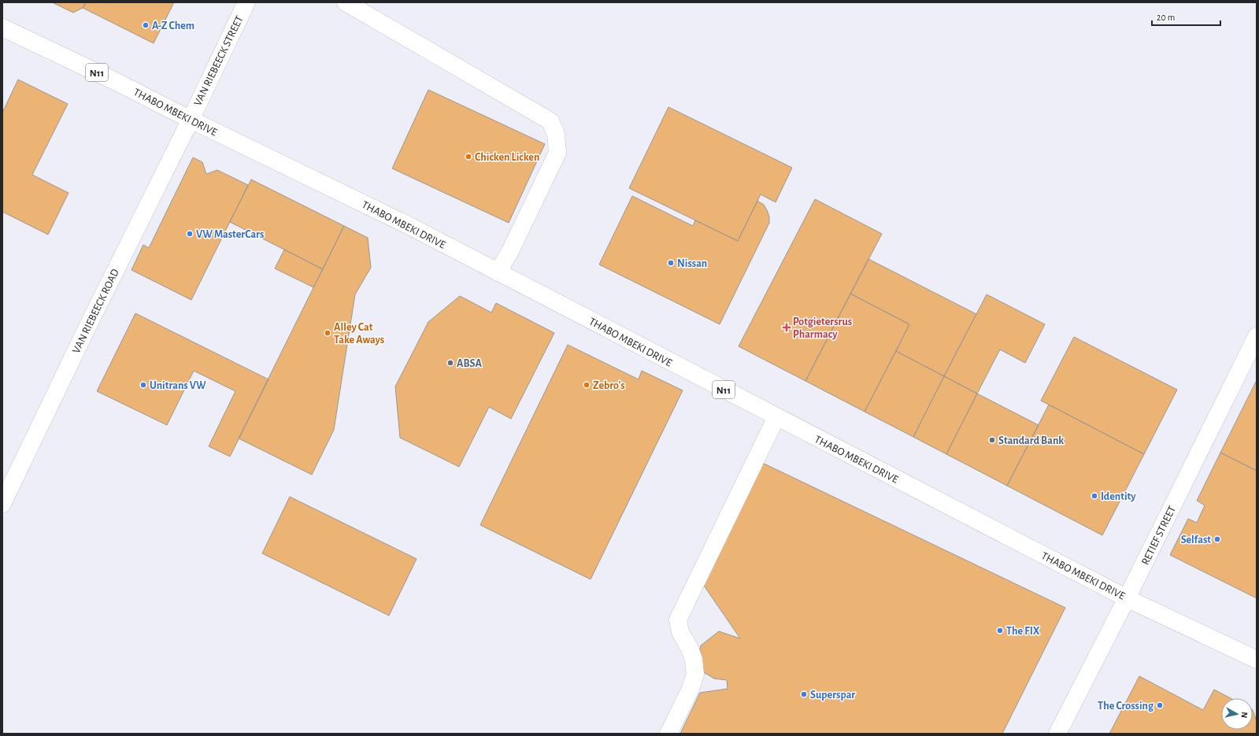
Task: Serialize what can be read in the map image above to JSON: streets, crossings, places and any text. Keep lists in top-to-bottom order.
{
  "streets": {
    "main road": [
      "VAN RIEBEECK STREET",
      "N11",
      "THABO MBEKI DRIVE",
      "VAN RIEBEECK ROAD",
      "RETIEF STREET"
    ]
  },
  "crossings": [
    ["VAN RIEBEECK STREET", "THABO MBEKI DRIVE"],
    ["VAN RIEBEECK STREET", "VAN RIEBEECK ROAD"],
    ["THABO MBEKI DRIVE", "VAN RIEBEECK ROAD"],
    ["THABO MBEKI DRIVE", "RETIEF STREET"]
  ],
  "places": {
    "other": [
      "A-Z Chem",
      "Chicken Licken",
      "VW MasterCars",
      "Nissan",
      "Alley Cat Take Aways",
      "ABSA",
      "Unitrans VW",
      "Zebro's",
      "Standard Bank",
      "Identity",
      "Selfast",
      "The FIX",
      "Superspar",
      "The Crossing"
    ],
    "health": ["Potgietersrus Pharmacy"]
  },
  "scale_bar": "20 m",
  "north": "right"
}
